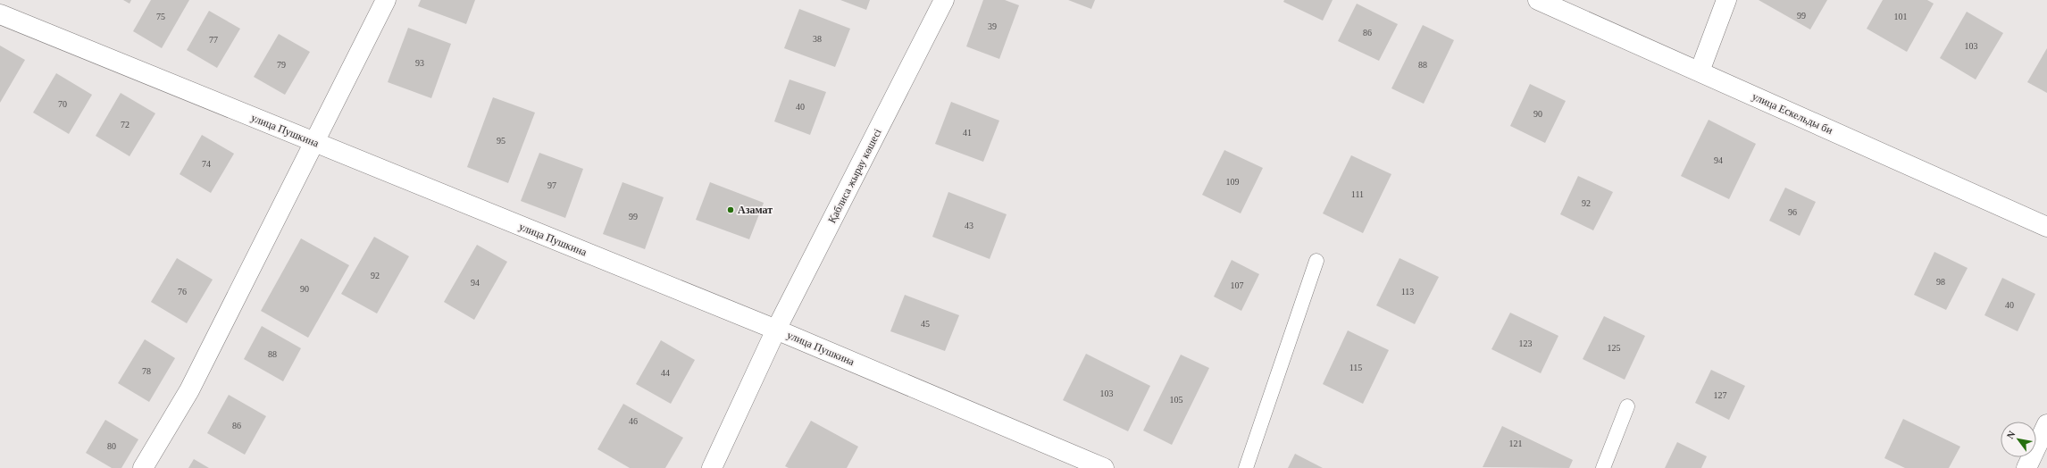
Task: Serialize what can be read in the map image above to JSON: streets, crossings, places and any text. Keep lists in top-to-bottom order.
{
  "streets": {
    "street": ["улица Ескельды би", "улица Пушкина", "Қаблиса жырау көшесі"]
  },
  "crossings": [
    ["улица Пушкина", "Қаблиса жырау көшесі"]
  ],
  "places": ["Азамат"],
  "house_numbers": [
    "99",
    "75",
    "101",
    "39",
    "86",
    "38",
    "77",
    "103",
    "93",
    "79",
    "88",
    "70",
    "40",
    "90",
    "72",
    "41",
    "95",
    "94",
    "74",
    "109",
    "97",
    "111",
    "92",
    "96",
    "99",
    "43",
    "92",
    "98",
    "94",
    "107",
    "90",
    "76",
    "113",
    "40",
    "45",
    "123",
    "125",
    "88",
    "115",
    "78",
    "44",
    "103",
    "127",
    "105",
    "46",
    "86",
    "121",
    "80"
  ],
  "north": "top left"
}
